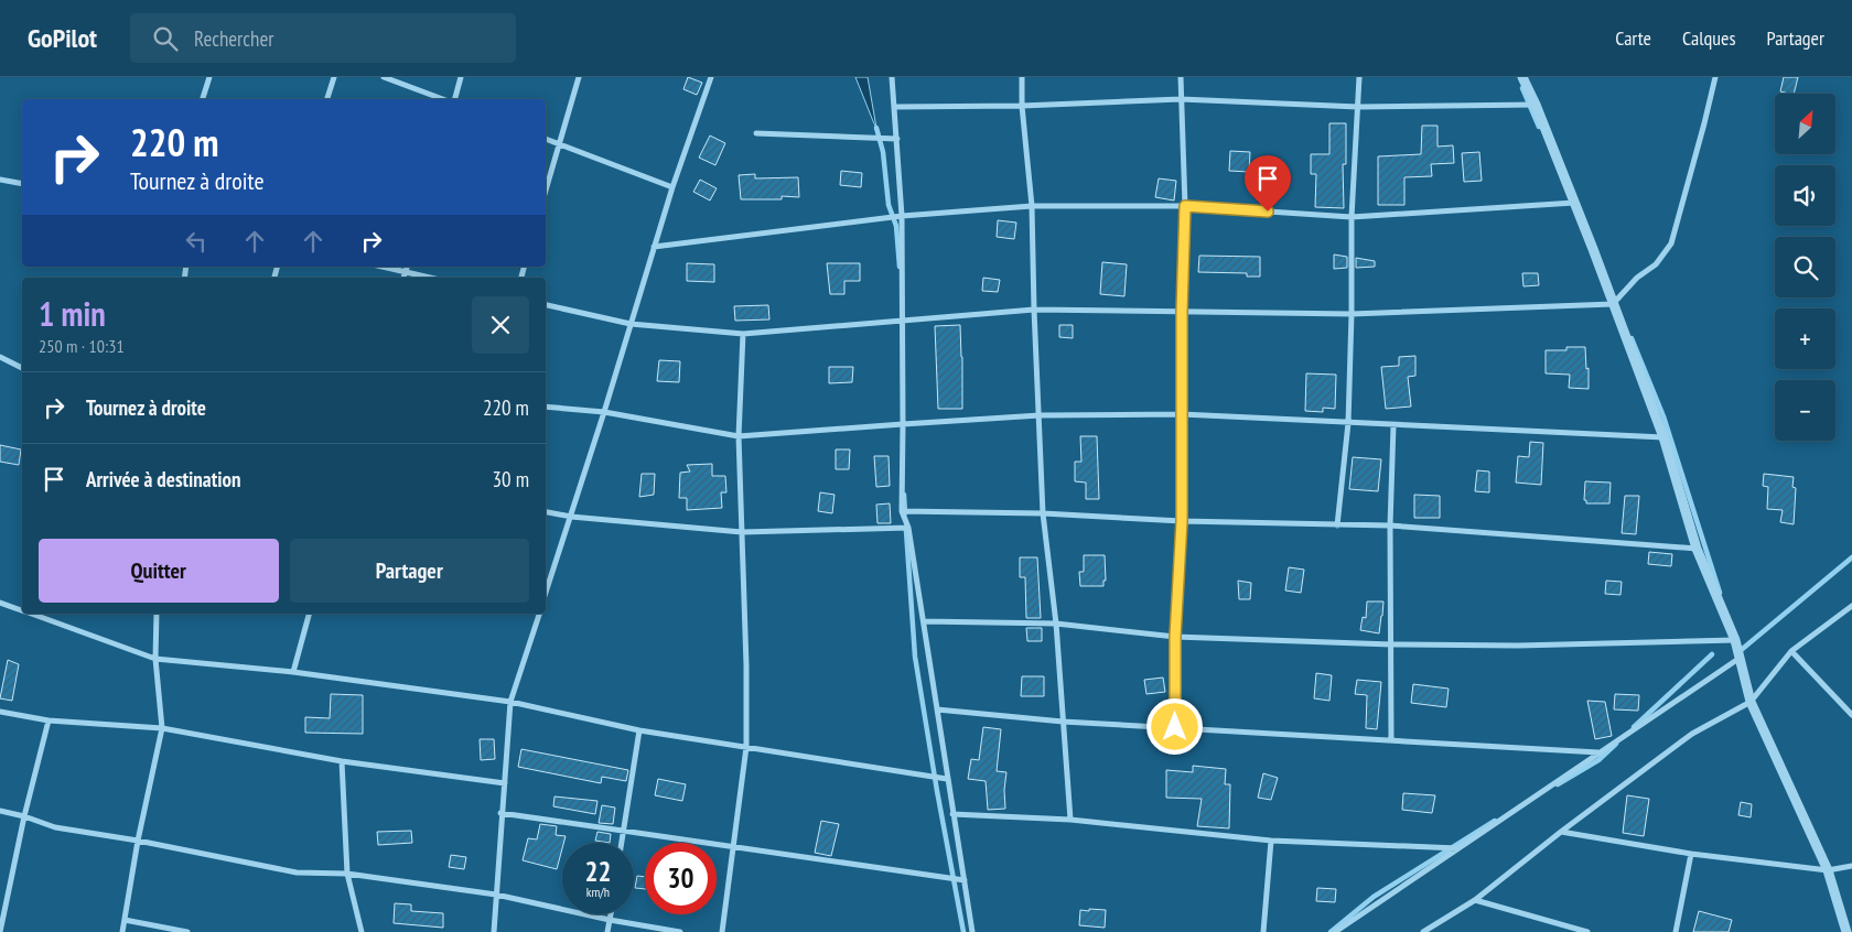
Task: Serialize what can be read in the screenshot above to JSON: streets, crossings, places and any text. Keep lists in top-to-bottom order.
{
  "north": "top right",
  "page": {
    "header": "GoPilot",
    "search": "Rechercher",
    "nav": ["Carte", "Calques", "Partager"],
    "map_buttons": ["+", "−"],
    "turn": ["220 m", "Tournez à droite"],
    "heading": ["1 min", "250 m · 10:31"],
    "list": [
      {
        "name": "Tournez à droite",
        "value": "220 m"
      },
      {
        "name": "Arrivée à destination",
        "value": "30 m"
      }
    ],
    "buttons": ["Quitter", "Partager"],
    "speed": "22 km/h",
    "limit": "30"
  }
}
